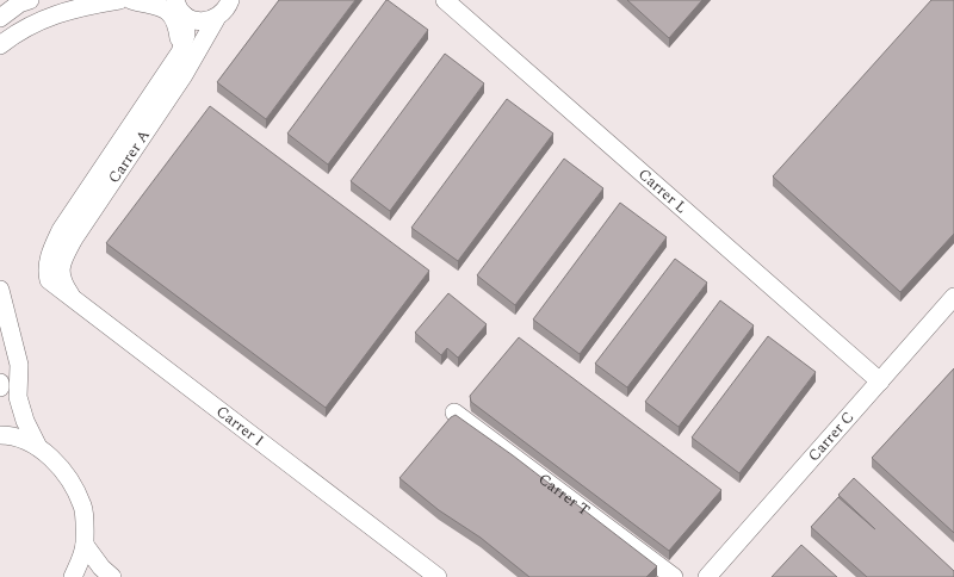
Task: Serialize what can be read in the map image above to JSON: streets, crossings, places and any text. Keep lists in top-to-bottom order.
{
  "streets": {
    "street": [
      "Carrer A",
      "Carrer L",
      "Carrer I",
      "Carrer C",
      "Carrer T"
    ]
  },
  "crossings": [
    ["Carrer A", "Carrer I"],
    ["Carrer L", "Carrer C"]
  ]
}
